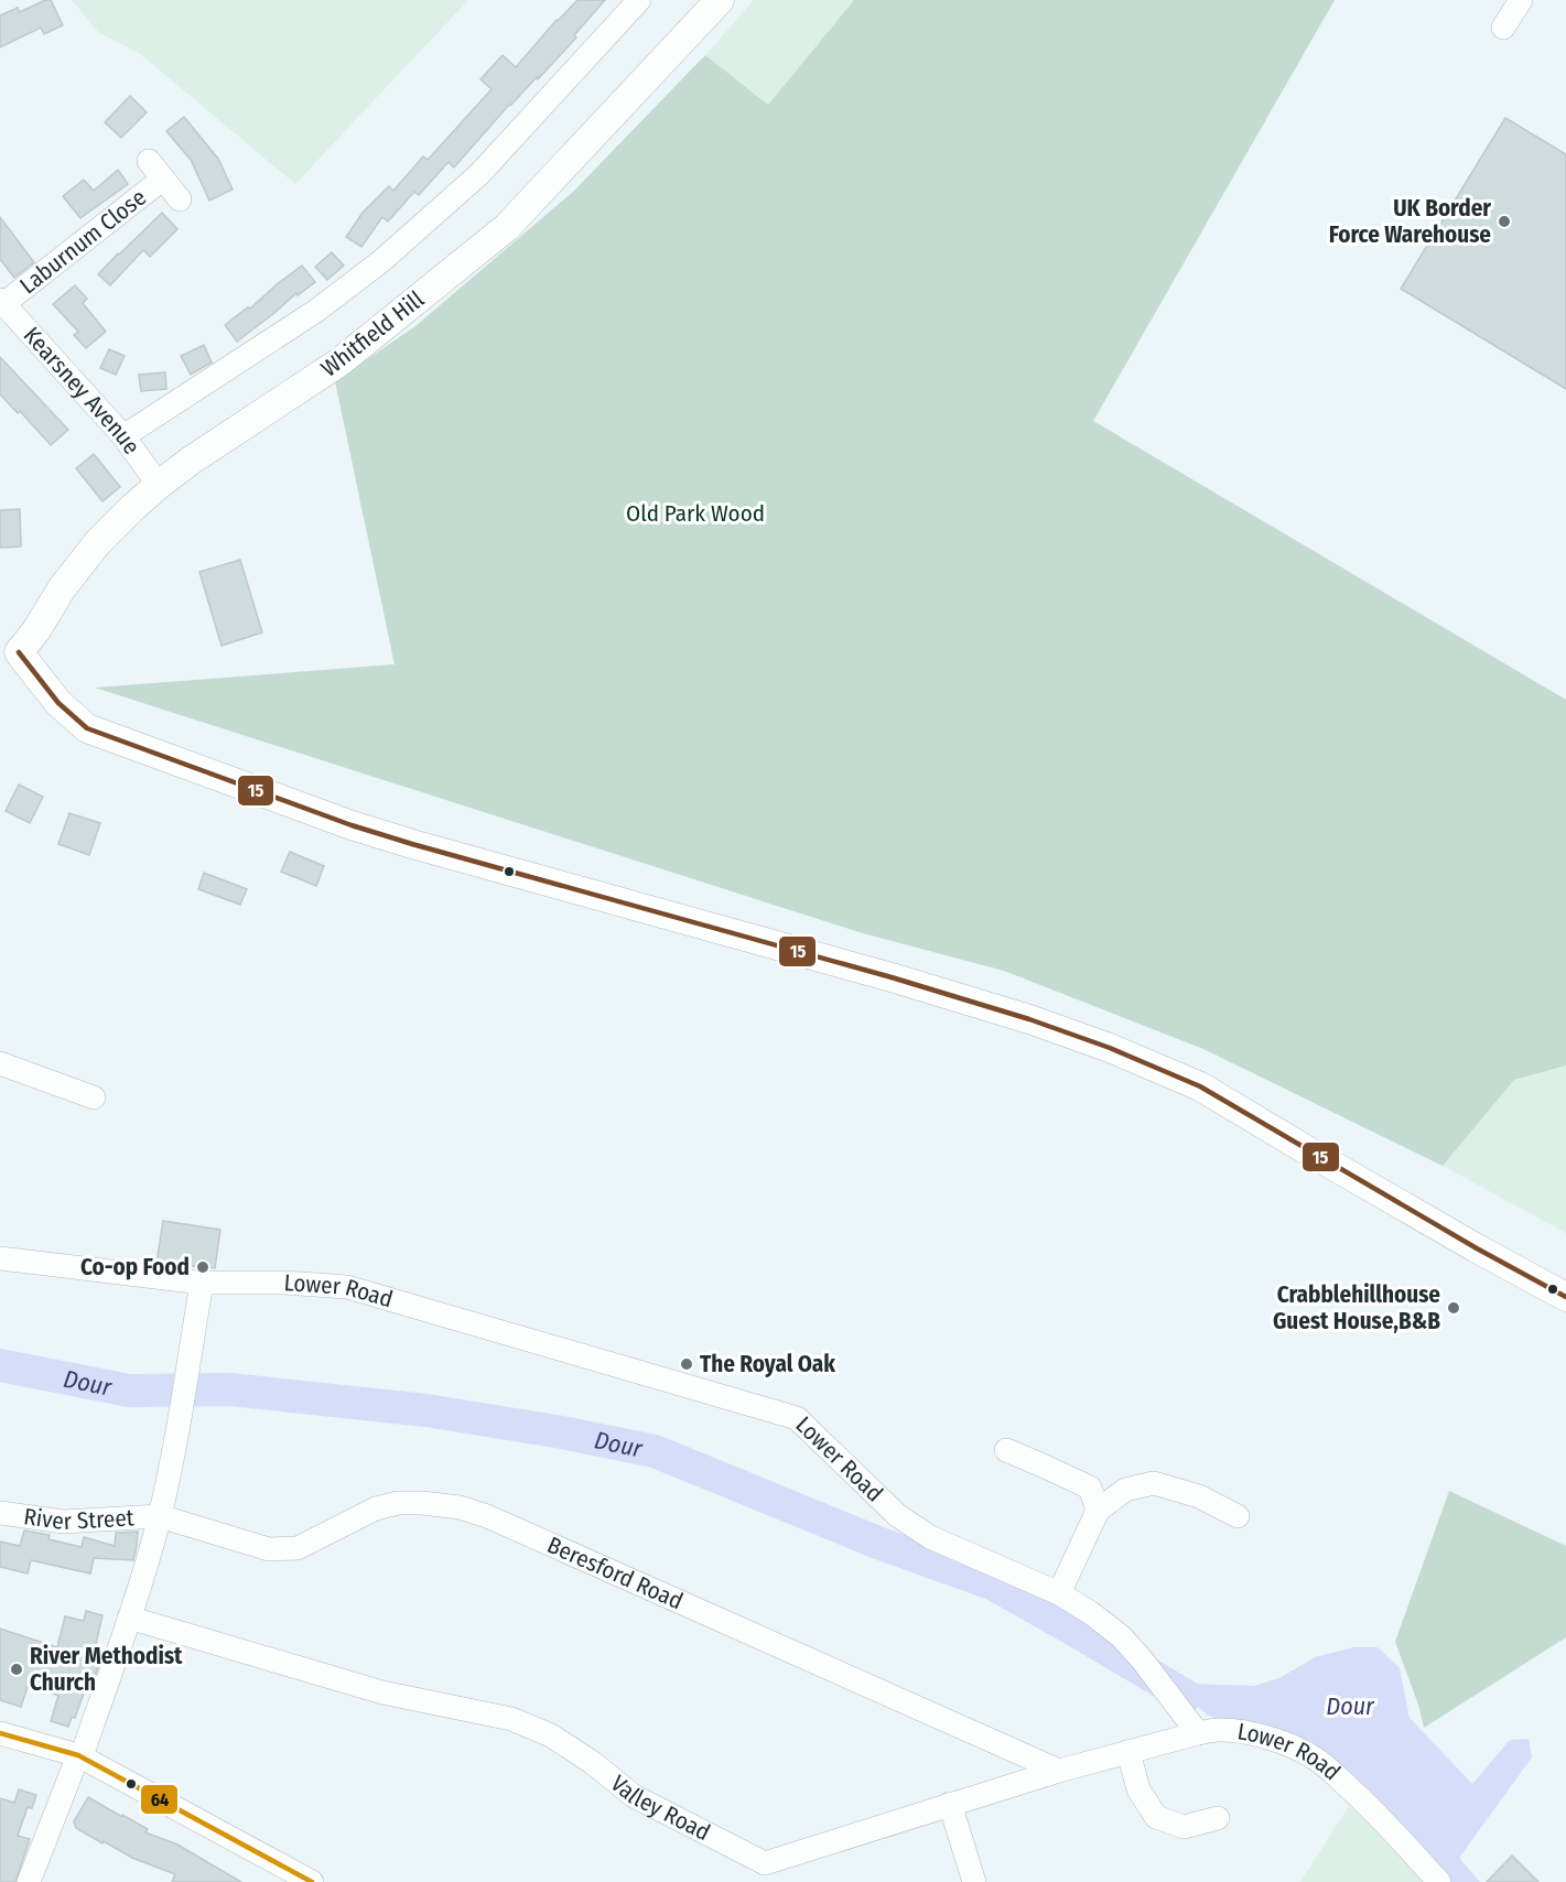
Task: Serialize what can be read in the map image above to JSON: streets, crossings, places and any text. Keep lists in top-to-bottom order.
{
  "streets": {
    "main road": ["Whitfield Hill"],
    "street": [
      "Laburnum Close",
      "Kearsney Avenue",
      "Lower Road",
      "River Street",
      "Beresford Road",
      "Valley Road"
    ]
  },
  "crossings": [
    ["Laburnum Close", "Kearsney Avenue"],
    ["Whitfield Hill", "Kearsney Avenue"],
    ["Lower Road", "Valley Road"],
    ["River Street", "Beresford Road"],
    ["Beresford Road", "Valley Road"]
  ],
  "water": ["Dour"],
  "parks": ["Old Park Wood"],
  "places": [
    "UK Border Force Warehouse",
    "Co-op Food",
    "Crabblehillhouse Guest House,B&B",
    "The Royal Oak",
    "River Methodist Church"
  ],
  "lines": ["transit line 15", "transit line 64"]
}
